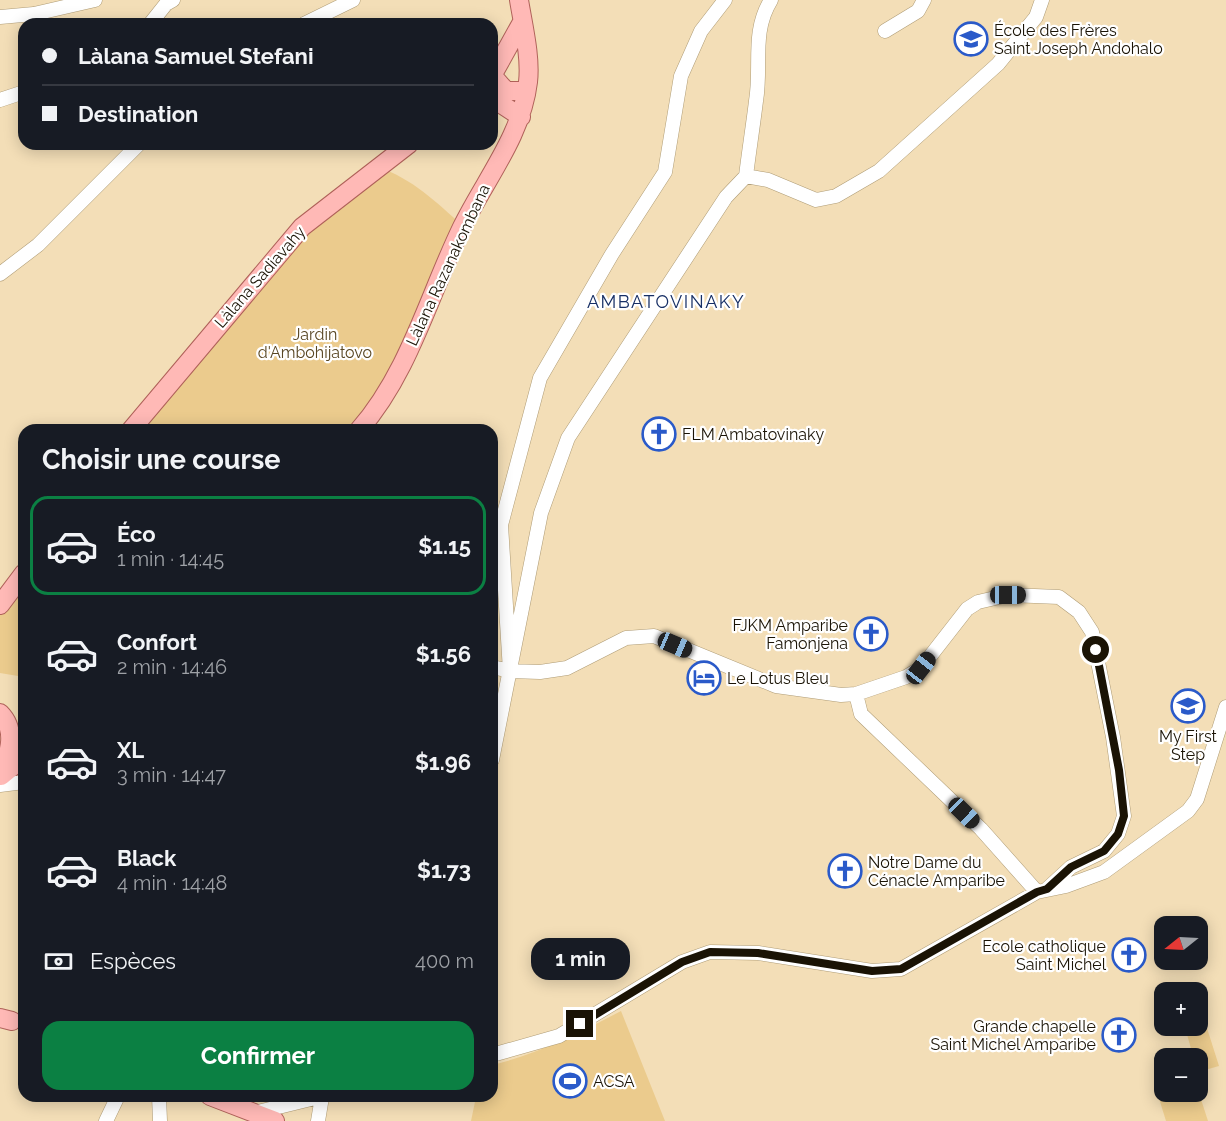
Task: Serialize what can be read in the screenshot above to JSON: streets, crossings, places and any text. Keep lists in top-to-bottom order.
{
  "streets": {
    "main road": ["Làlana Razanakombana", "Làlana Sadiavahy"]
  },
  "districts": ["AMBATOVINAKY"],
  "parks": ["Jardin d'Ambohijatovo"],
  "places": {
    "school or university": ["École des Frères Saint Joseph Andohalo", "My First Step"],
    "church": [
      "FLM Ambatovinaky",
      "FJKM Amparibe Famonjena",
      "Notre Dame du Cénacle Amparibe",
      "Ecole catholique Saint Michel",
      "Grande chapelle Saint Michel Amparibe"
    ],
    "hotel": ["Le Lotus Bleu"],
    "sports": ["ACSA"]
  },
  "north": "left",
  "page": {
    "banner": ["Làlana Samuel Stefani", "Destination"],
    "heading": "Choisir une course",
    "list": [
      {
        "name": "Éco",
        "note": "1 min · 14:45",
        "value": "$1.15"
      },
      {
        "name": "Confort",
        "note": "2 min · 14:46",
        "value": "$1.56"
      },
      {
        "name": "XL",
        "note": "3 min · 14:47",
        "value": "$1.96"
      },
      {
        "name": "Black",
        "note": "4 min · 14:48",
        "value": "$1.73"
      }
    ],
    "map_buttons": ["+", "−"],
    "pay": ["Espèces", "400 m"],
    "bubble": "1 min",
    "buttons": "Confirmer"
  }
}
